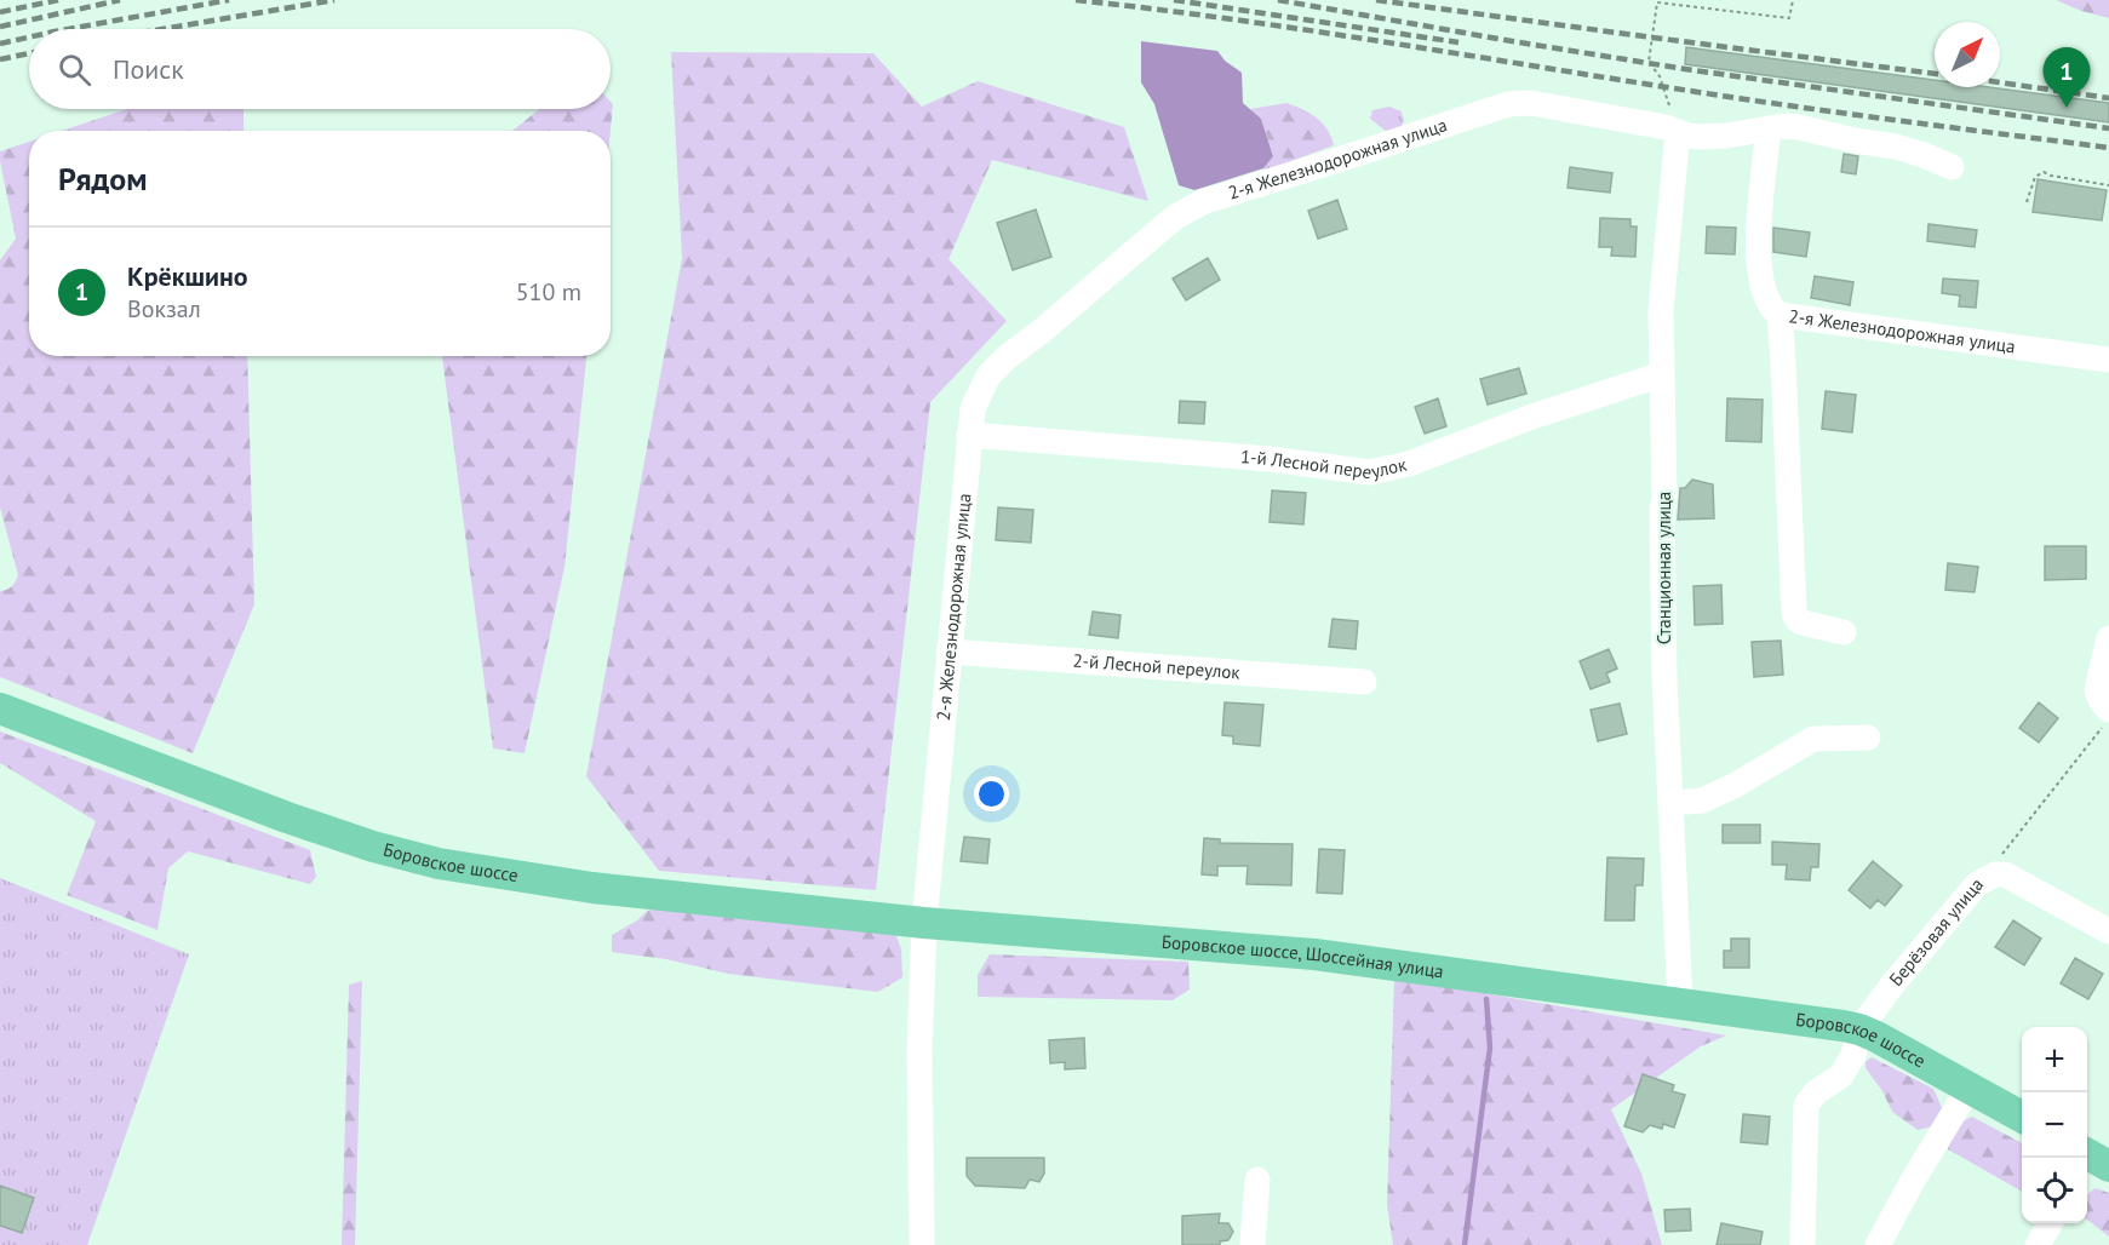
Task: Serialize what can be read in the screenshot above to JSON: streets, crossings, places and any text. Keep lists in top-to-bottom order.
{
  "streets": {
    "main road": ["Боровское шоссе", "Боровское шоссе, Шоссейная улица"],
    "street": [
      "2-я Железнодорожная улица",
      "1-й Лесной переулок",
      "Станционная улица",
      "2-й Лесной переулок",
      "Берёзовая улица"
    ]
  },
  "crossings": [
    ["2-я Железнодорожная улица", "1-й Лесной переулок"],
    ["2-я Железнодорожная улица", "Станционная улица"],
    ["2-я Железнодорожная улица", "2-й Лесной переулок"],
    ["2-я Железнодорожная улица", "Боровское шоссе"],
    ["2-я Железнодорожная улица", "Боровское шоссе, Шоссейная улица"],
    ["1-й Лесной переулок", "Станционная улица"],
    ["Станционная улица", "Боровское шоссе"],
    ["Станционная улица", "Боровское шоссе, Шоссейная улица"],
    ["Боровское шоссе", "Берёзовая улица"],
    ["Боровское шоссе", "Боровское шоссе, Шоссейная улица"]
  ],
  "north": "top right",
  "page": {
    "search": "Поиск",
    "pins": "1",
    "heading": "Рядом",
    "list": [
      {
        "mark": "1",
        "name": "Крёкшино",
        "note": "Вокзал",
        "value": "510 m"
      }
    ],
    "map_buttons": ["+", "−"]
  }
}
